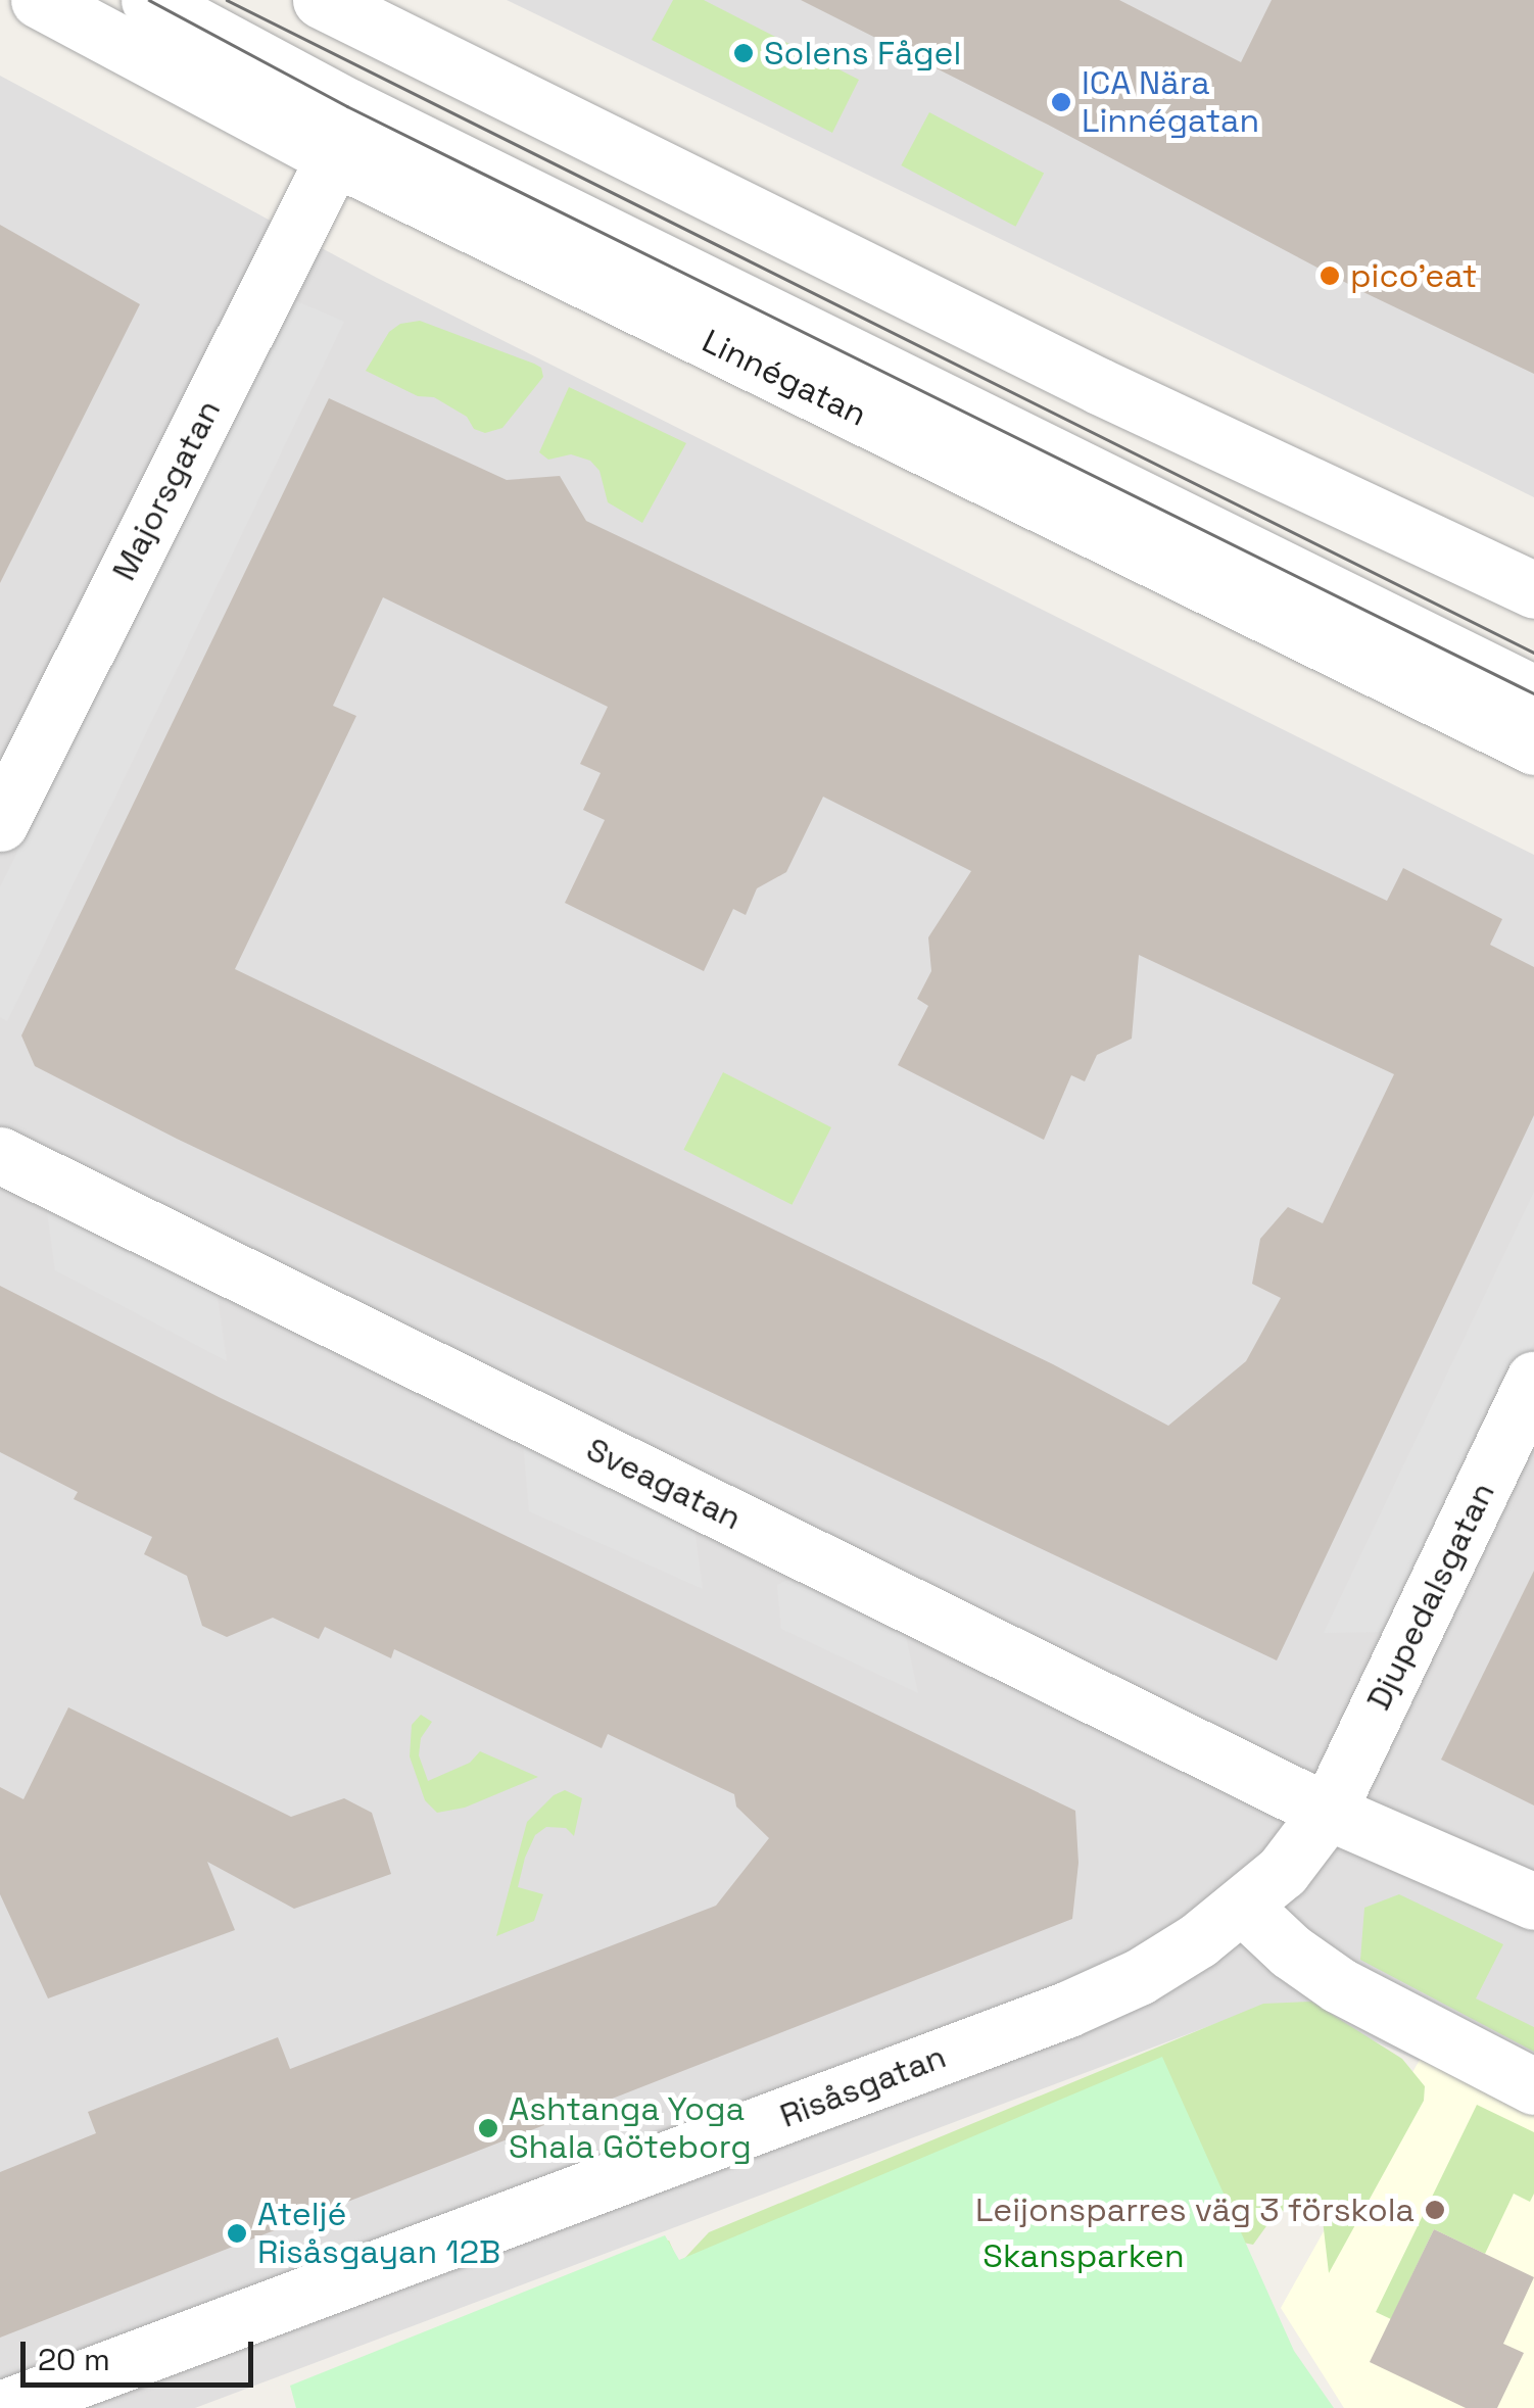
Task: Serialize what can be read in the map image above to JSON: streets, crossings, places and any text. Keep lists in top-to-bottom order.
{
  "streets": {
    "street": [
      "Linnégatan",
      "Majorsgatan",
      "Sveagatan",
      "Djupedalsgatan",
      "Risåsgatan"
    ]
  },
  "crossings": [
    ["Linnégatan", "Majorsgatan"],
    ["Sveagatan", "Djupedalsgatan"],
    ["Sveagatan", "Risåsgatan"],
    ["Djupedalsgatan", "Risåsgatan"]
  ],
  "parks": ["Skansparken"],
  "places": [
    "Solens Fågel",
    "ICA Nära Linnégatan",
    "pico'eat",
    "Ashtanga Yoga Shala Göteborg",
    "Leijonsparres väg 3 förskola",
    "Ateljé Risåsgayan 12B"
  ],
  "scale_bar": "20 m"
}
